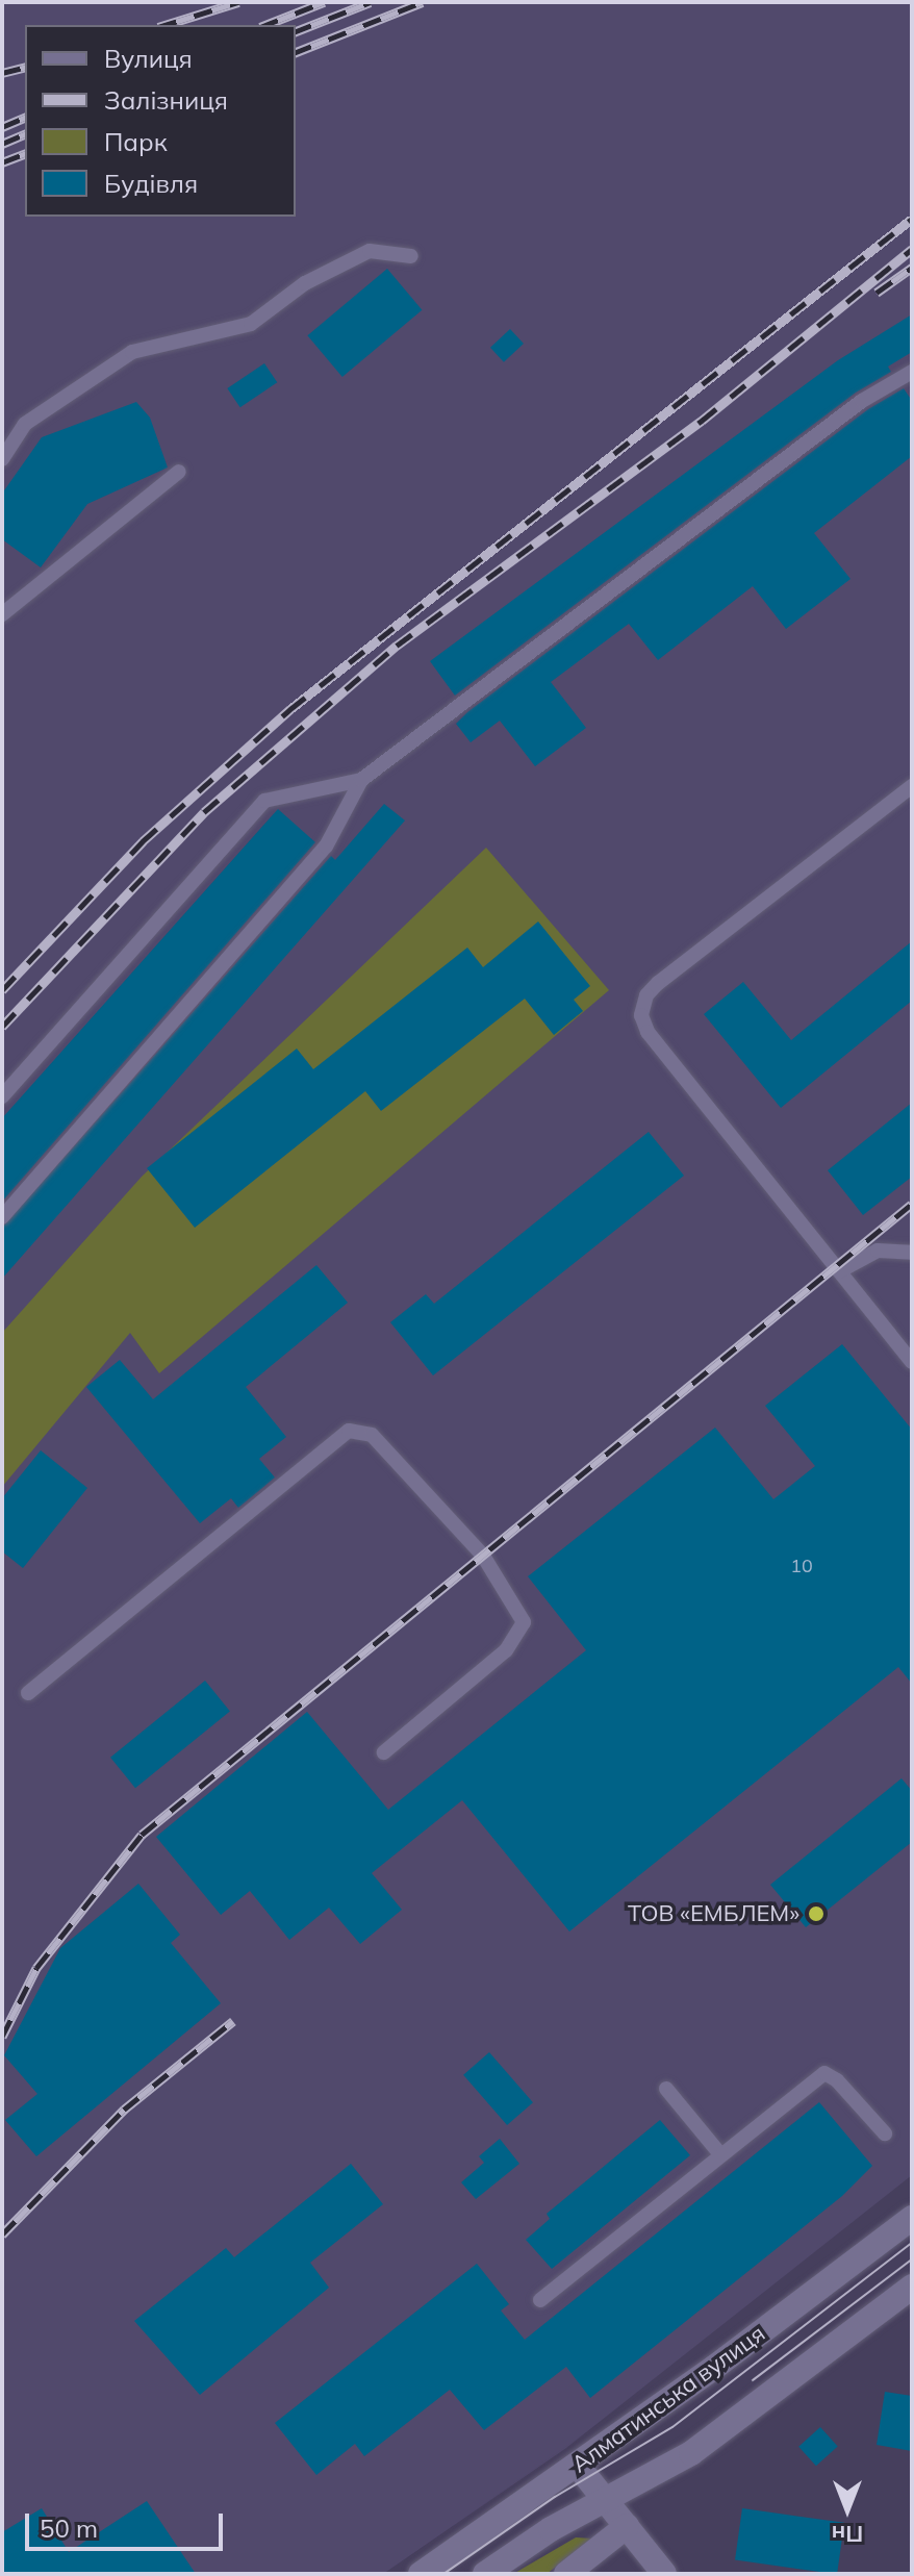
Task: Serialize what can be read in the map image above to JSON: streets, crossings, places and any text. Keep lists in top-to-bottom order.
{
  "streets": {
    "street": ["Алматинська вулиця"]
  },
  "places": ["ТОВ «ЕМБЛЕМ»"],
  "house_numbers": ["10"],
  "legend": [
    "Вулиця",
    "Залізниця",
    "Парк",
    "Будівля"
  ],
  "scale_bar": "50 m",
  "north": "bottom"
}
